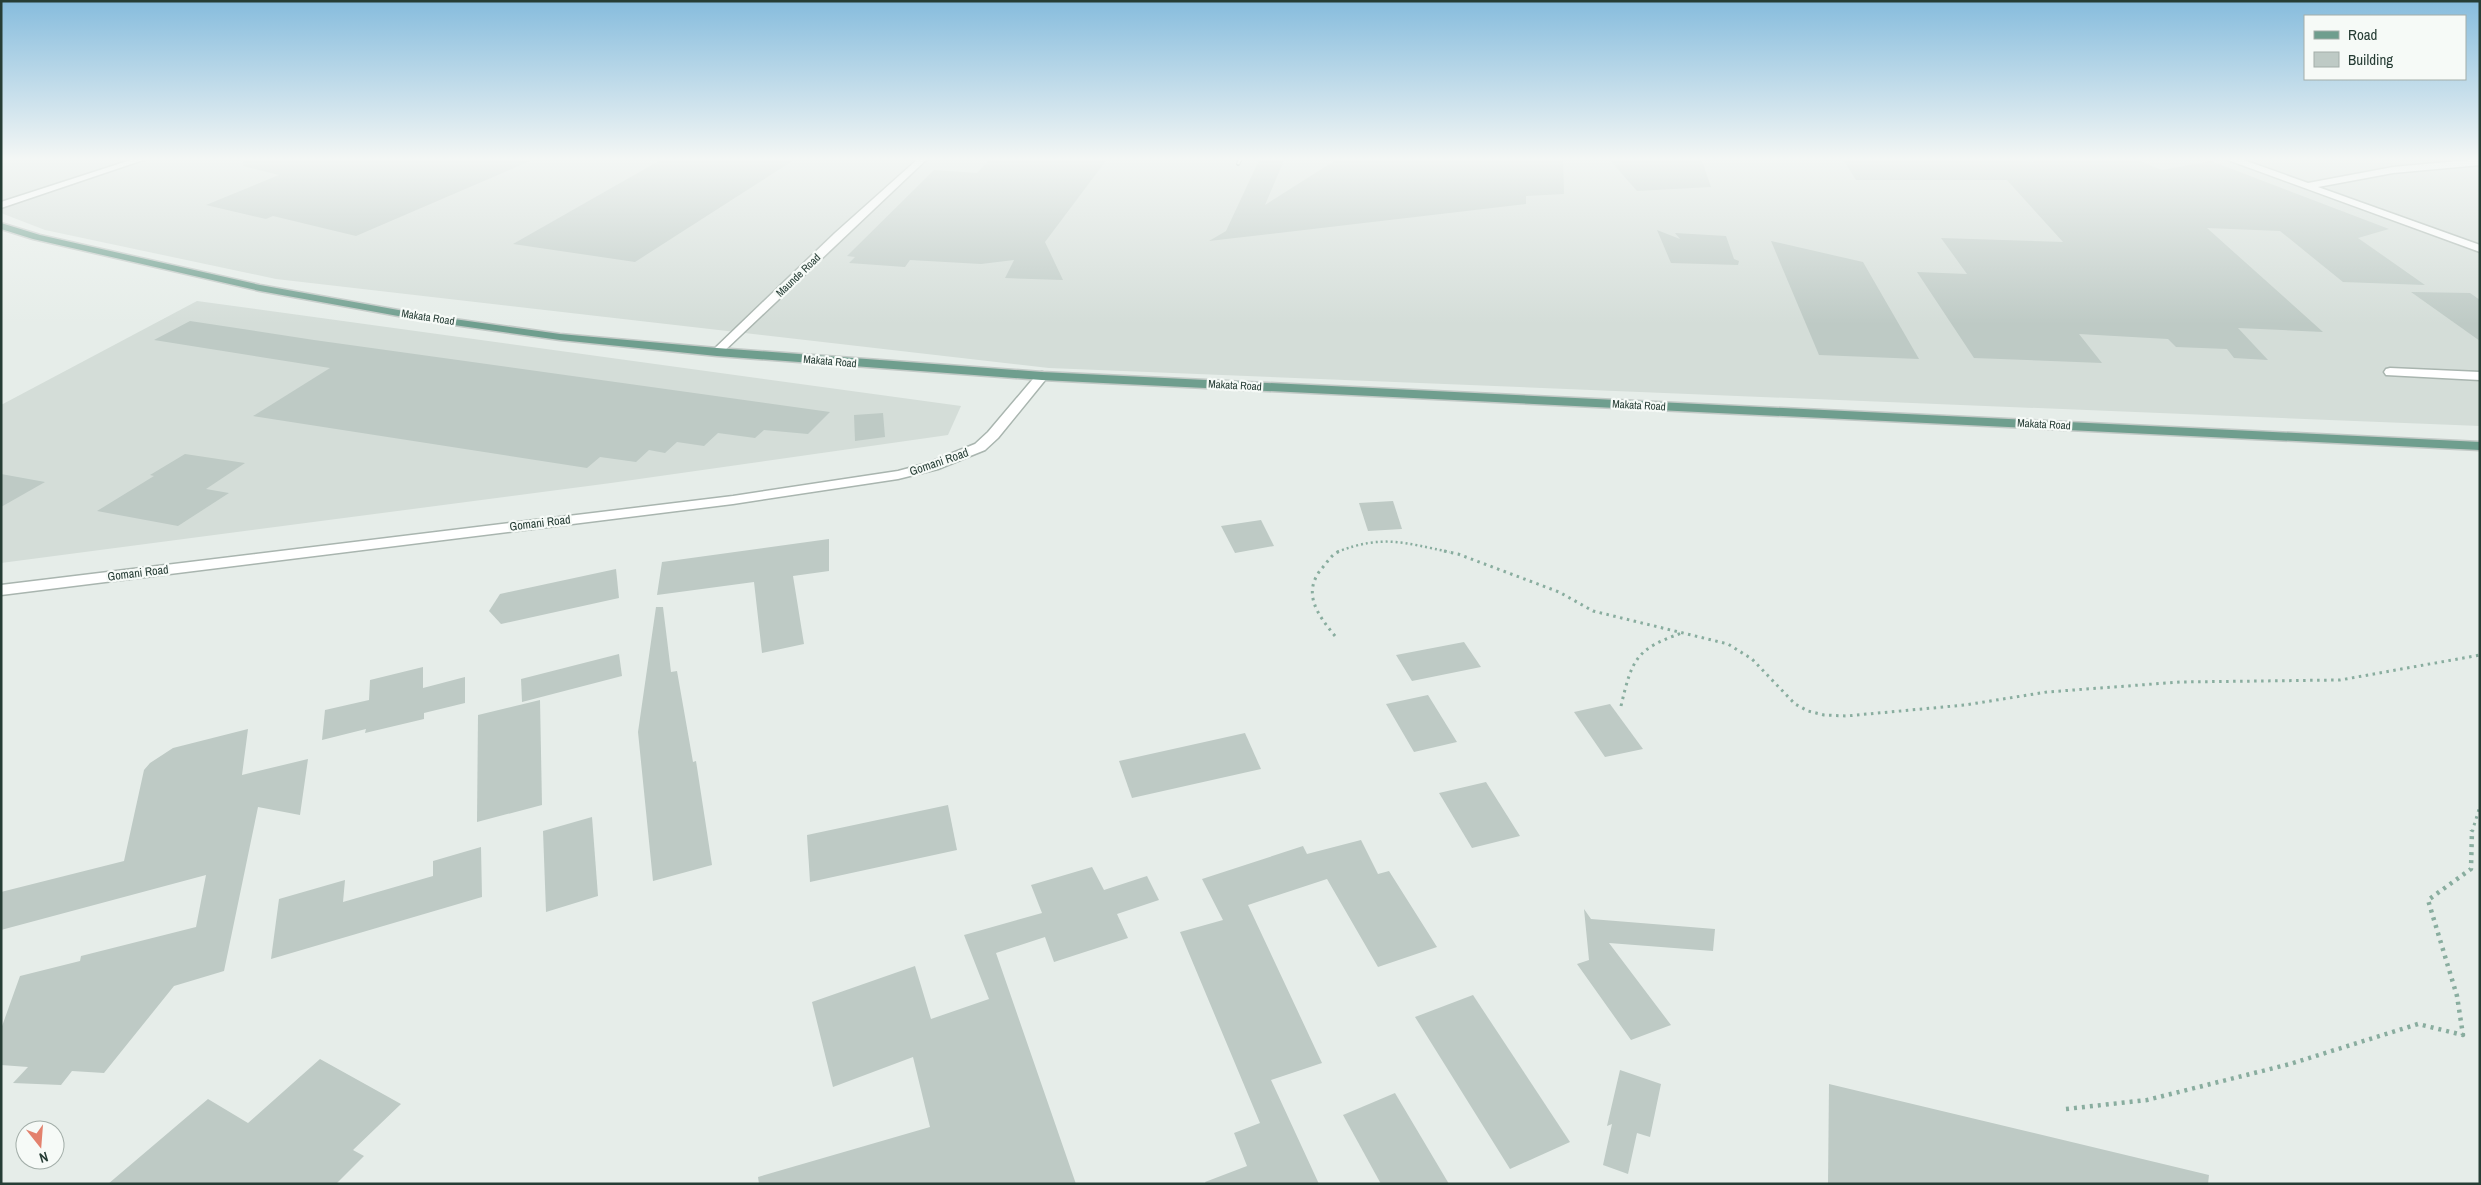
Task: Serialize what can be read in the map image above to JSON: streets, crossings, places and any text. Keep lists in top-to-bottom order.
{
  "streets": {
    "main road": ["Makata Road"],
    "street": ["Maunde Road", "Gomani Road"]
  },
  "crossings": [
    ["Maunde Road", "Makata Road"],
    ["Makata Road", "Gomani Road"]
  ],
  "legend": ["Road", "Building"],
  "north": "bottom"
}
